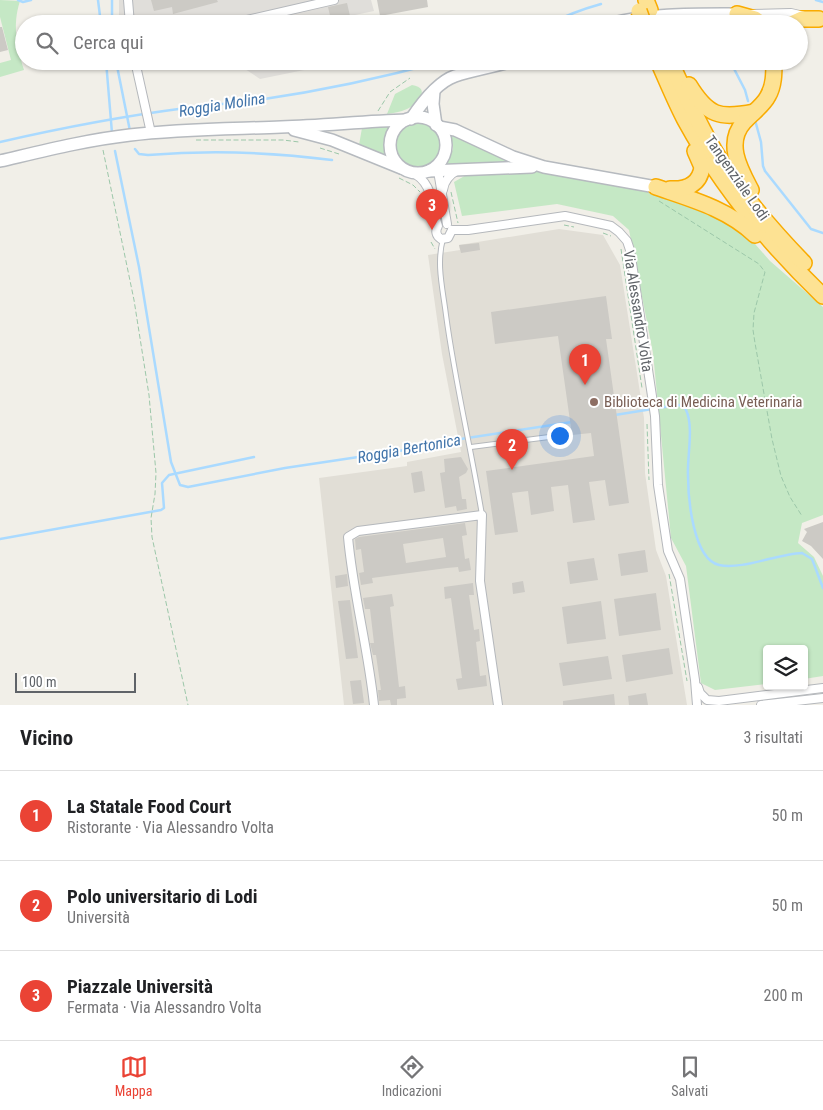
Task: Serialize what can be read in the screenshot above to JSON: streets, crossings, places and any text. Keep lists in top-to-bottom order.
{
  "streets": {
    "highway": ["Tangenziale Lodi"],
    "street": ["Via Alessandro Volta"]
  },
  "water": ["Roggia Molina", "Roggia Bertonica"],
  "places": ["Biblioteca di Medicina Veterinaria"],
  "scale_bar": "100 m",
  "page": {
    "search": "Cerca qui",
    "pins": ["3", "1", "2"],
    "scale": "100 m",
    "heading": ["Vicino", "3 risultati"],
    "list": [
      {
        "mark": "1",
        "name": "La Statale Food Court",
        "note": "Ristorante · Via Alessandro Volta",
        "value": "50 m"
      },
      {
        "mark": "2",
        "name": "Polo universitario di Lodi",
        "note": "Università",
        "value": "50 m"
      },
      {
        "mark": "3",
        "name": "Piazzale Università",
        "note": "Fermata · Via Alessandro Volta",
        "value": "200 m"
      }
    ],
    "nav": ["Mappa", "Indicazioni", "Salvati"]
  }
}
